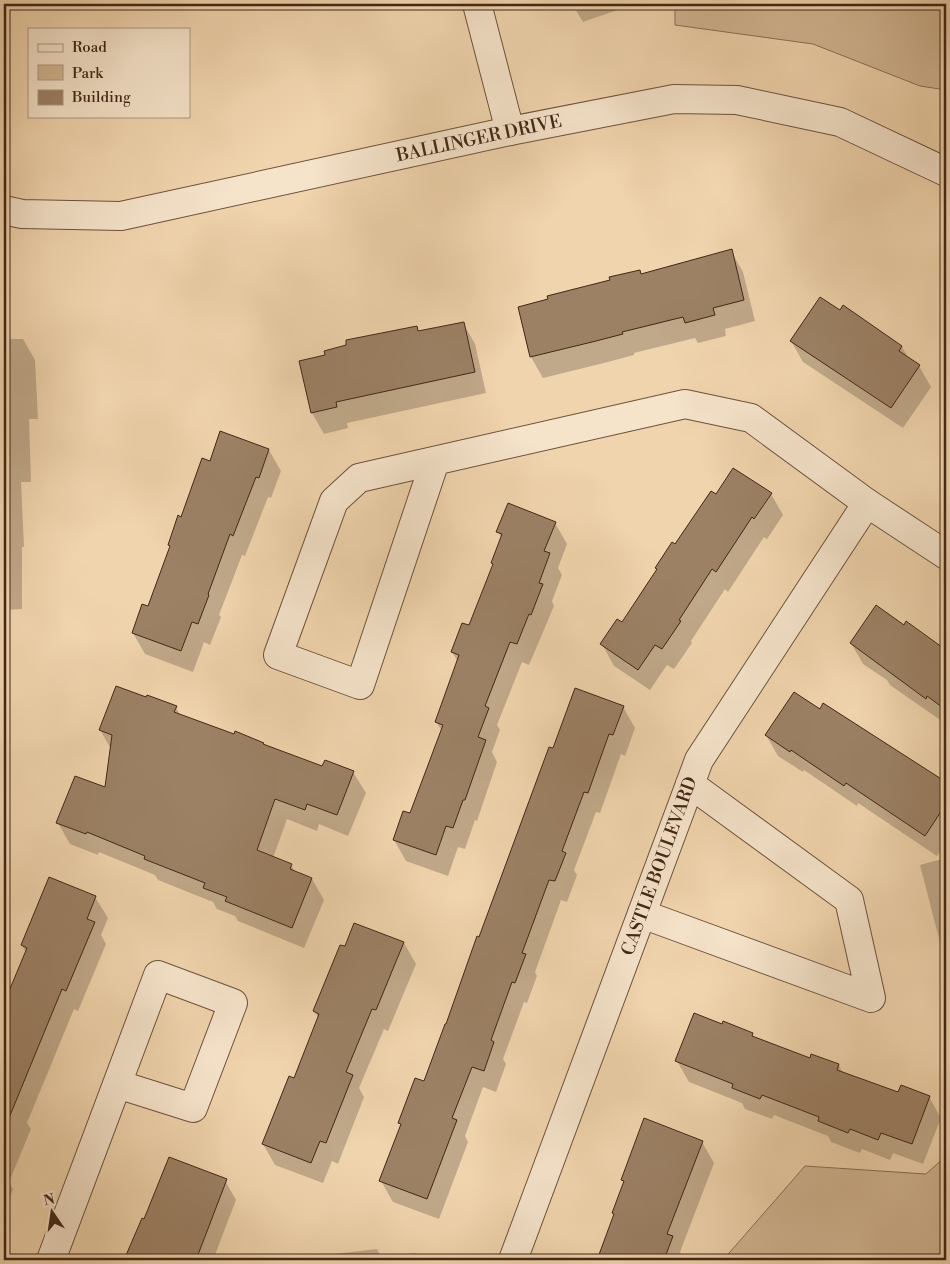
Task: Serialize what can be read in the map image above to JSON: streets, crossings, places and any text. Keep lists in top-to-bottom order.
{
  "streets": {
    "street": ["BALLINGER DRIVE", "CASTLE BOULEVARD"]
  },
  "legend": ["Road", "Park", "Building"],
  "north": "top"
}
